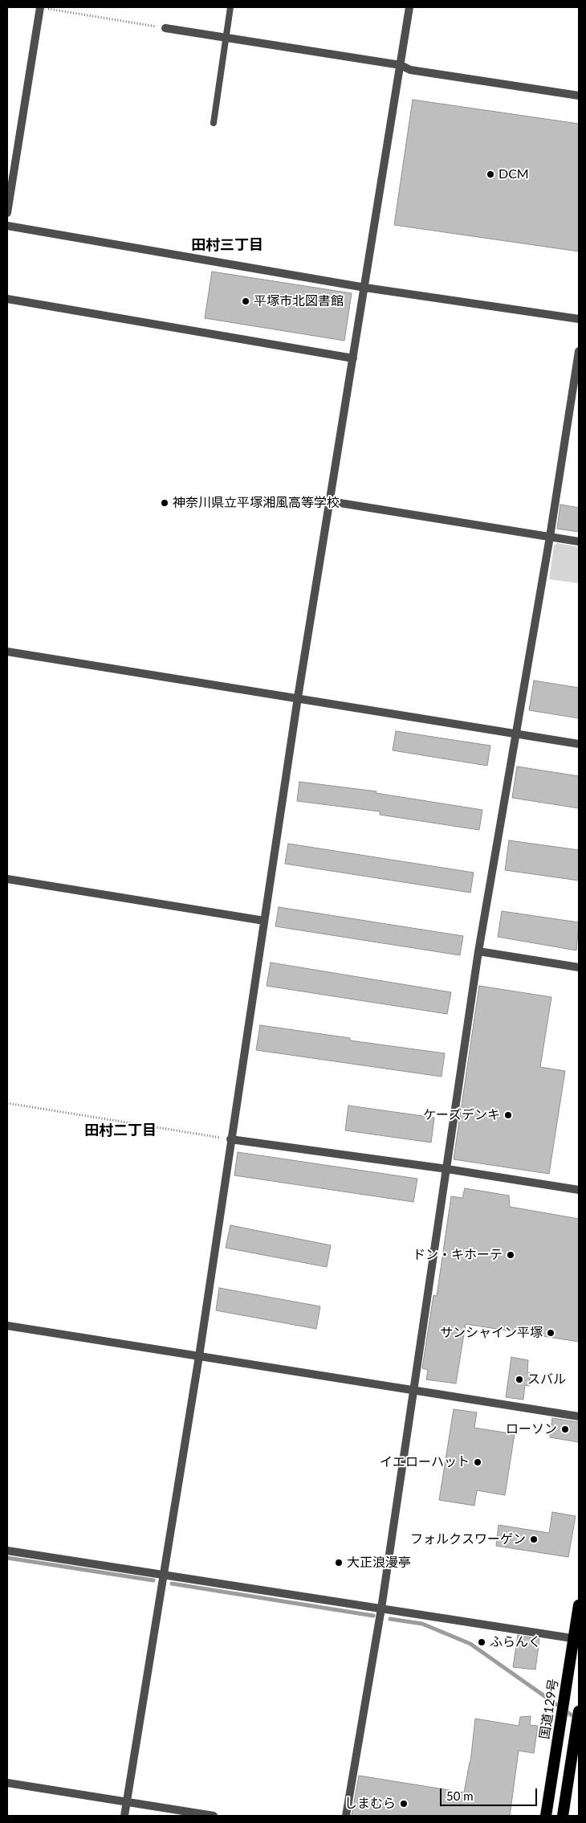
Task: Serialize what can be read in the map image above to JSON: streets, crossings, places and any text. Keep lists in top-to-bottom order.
{
  "streets": {
    "highway": ["国道129号"]
  },
  "districts": ["田村三丁目", "田村二丁目"],
  "places": [
    "DCM",
    "平塚市北図書館",
    "神奈川県立平塚湘風高等学校",
    "ケーズデンキ",
    "ドン・キホーテ",
    "サンシャイン平塚",
    "スバル",
    "ローソン",
    "イエローハット",
    "フォルクスワーゲン",
    "大正浪漫亭",
    "ふらんく",
    "しまむら"
  ],
  "scale_bar": "50 m"
}
